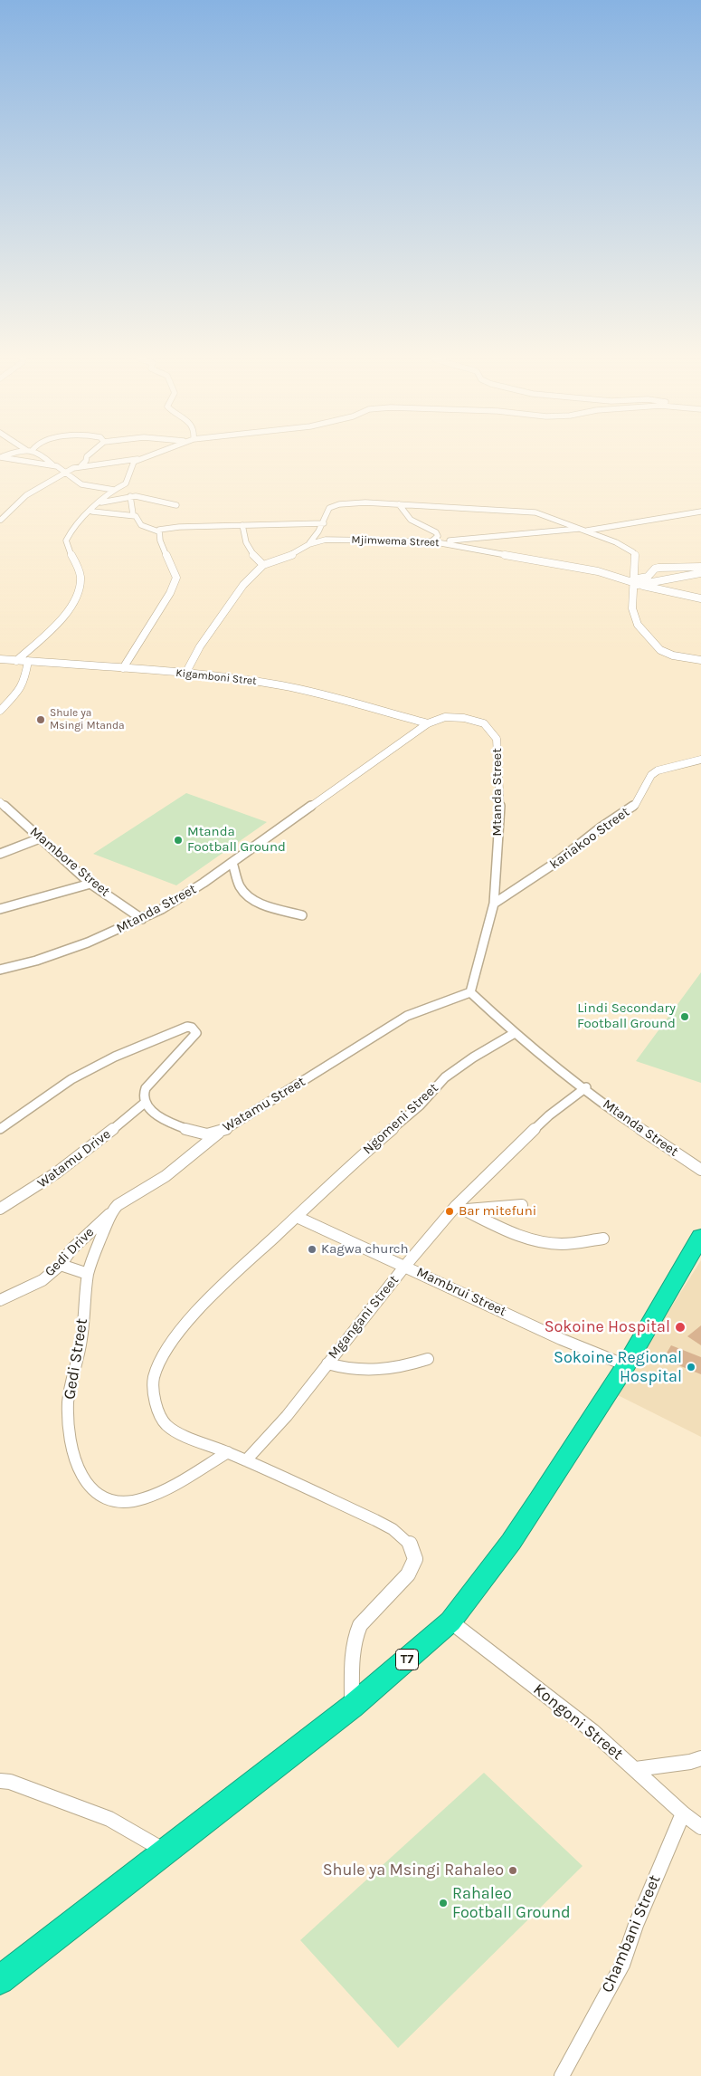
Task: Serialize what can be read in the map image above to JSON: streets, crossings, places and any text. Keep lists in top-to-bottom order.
{
  "streets": {
    "highway": ["T7"],
    "street": [
      "Mjimwema Street",
      "Kigamboni Stret",
      "Mtanda Street",
      "kariakoo Street",
      "Mambore Street",
      "Watamu Street",
      "Ngomeni Street",
      "Watamu Drive",
      "Gedi Drive",
      "Mambrui Street",
      "Mgangani Street",
      "Gedi Street",
      "Kongoni Street",
      "Chambani Street"
    ]
  },
  "crossings": [
    ["Mjimwema Street", "Kigamboni Stret"],
    ["Kigamboni Stret", "Mtanda Street"],
    ["Mtanda Street", "kariakoo Street"],
    ["Mtanda Street", "Mambore Street"],
    ["Mtanda Street", "Watamu Street"],
    ["Mtanda Street", "Ngomeni Street"],
    ["Mtanda Street", "Mgangani Street"],
    ["Watamu Street", "Watamu Drive"],
    ["Ngomeni Street", "Mambrui Street"],
    ["Ngomeni Street", "Mgangani Street"],
    ["Ngomeni Street", "Gedi Street"],
    ["Ngomeni Street", "T7"],
    ["Gedi Drive", "Gedi Street"],
    ["Mambrui Street", "Mgangani Street"],
    ["Mambrui Street", "T7"],
    ["T7", "Kongoni Street"],
    ["Kongoni Street", "Chambani Street"]
  ],
  "places": [
    "Shule ya Msingi Mtanda",
    "Mtanda Football Ground",
    "Lindi Secondary Football Ground",
    "Bar mitefuni",
    "Kagwa church",
    "Sokoine Hospital",
    "Sokoine Regional Hospital",
    "Shule ya Msingi Rahaleo",
    "Rahaleo Football Ground"
  ]
}
